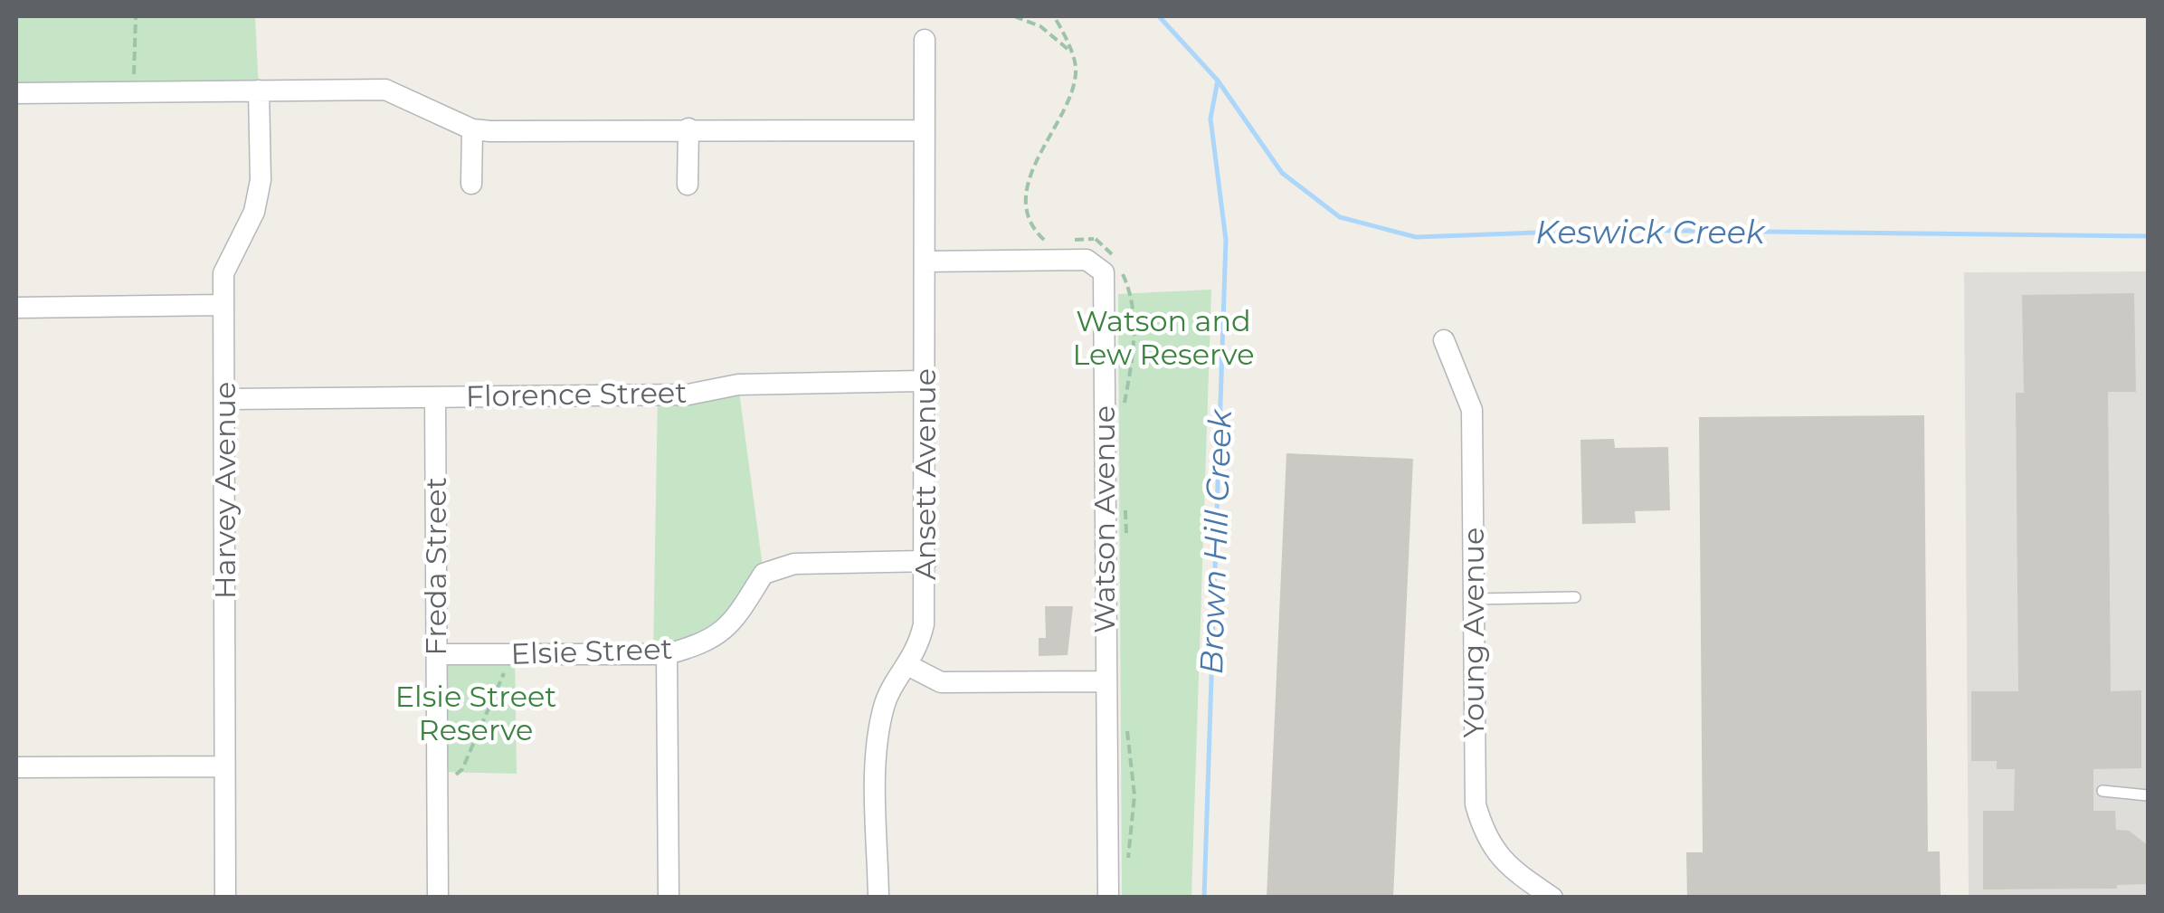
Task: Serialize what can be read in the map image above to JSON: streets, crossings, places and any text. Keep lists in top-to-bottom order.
{
  "streets": {
    "street": [
      "Florence Street",
      "Ansett Avenue",
      "Harvey Avenue",
      "Watson Avenue",
      "Freda Street",
      "Young Avenue",
      "Elsie Street"
    ]
  },
  "crossings": [
    ["Florence Street", "Ansett Avenue"],
    ["Florence Street", "Harvey Avenue"],
    ["Florence Street", "Freda Street"],
    ["Ansett Avenue", "Elsie Street"],
    ["Freda Street", "Elsie Street"]
  ],
  "water": ["Keswick Creek", "Brown Hill Creek"],
  "parks": ["Watson and Lew Reserve", "Elsie Street Reserve"]
}
